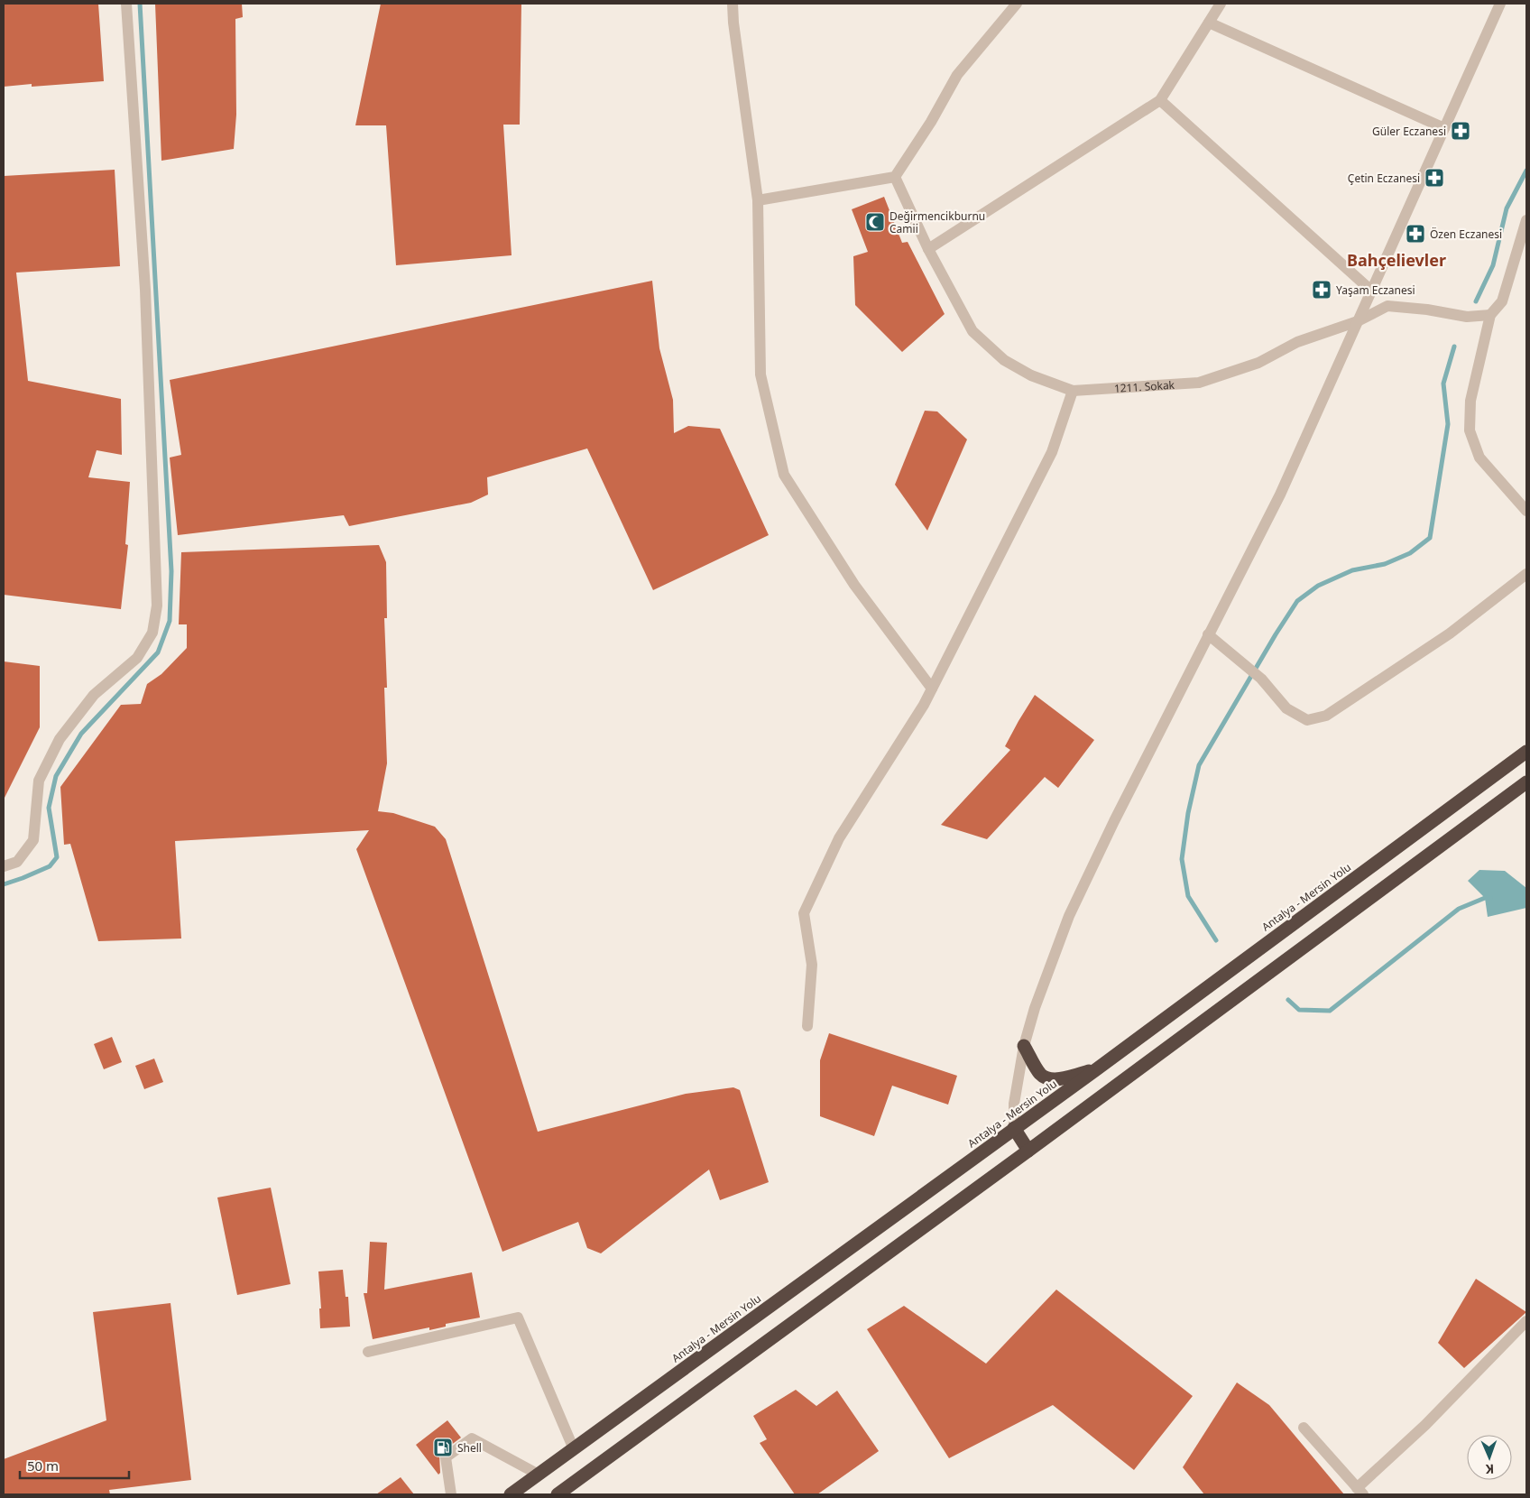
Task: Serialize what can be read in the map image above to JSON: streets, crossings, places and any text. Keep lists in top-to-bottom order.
{
  "streets": {
    "highway": ["Antalya - Mersin Yolu"],
    "street": ["1211. Sokak"]
  },
  "districts": ["Bahçelievler"],
  "places": {
    "pharmacy": [
      "Güler Eczanesi",
      "Çetin Eczanesi",
      "Özen Eczanesi",
      "Yaşam Eczanesi"
    ],
    "mosque": ["Değirmencikburnu Camii"],
    "fuel station": ["Shell"]
  },
  "scale_bar": "50 m",
  "north": "bottom"
}
